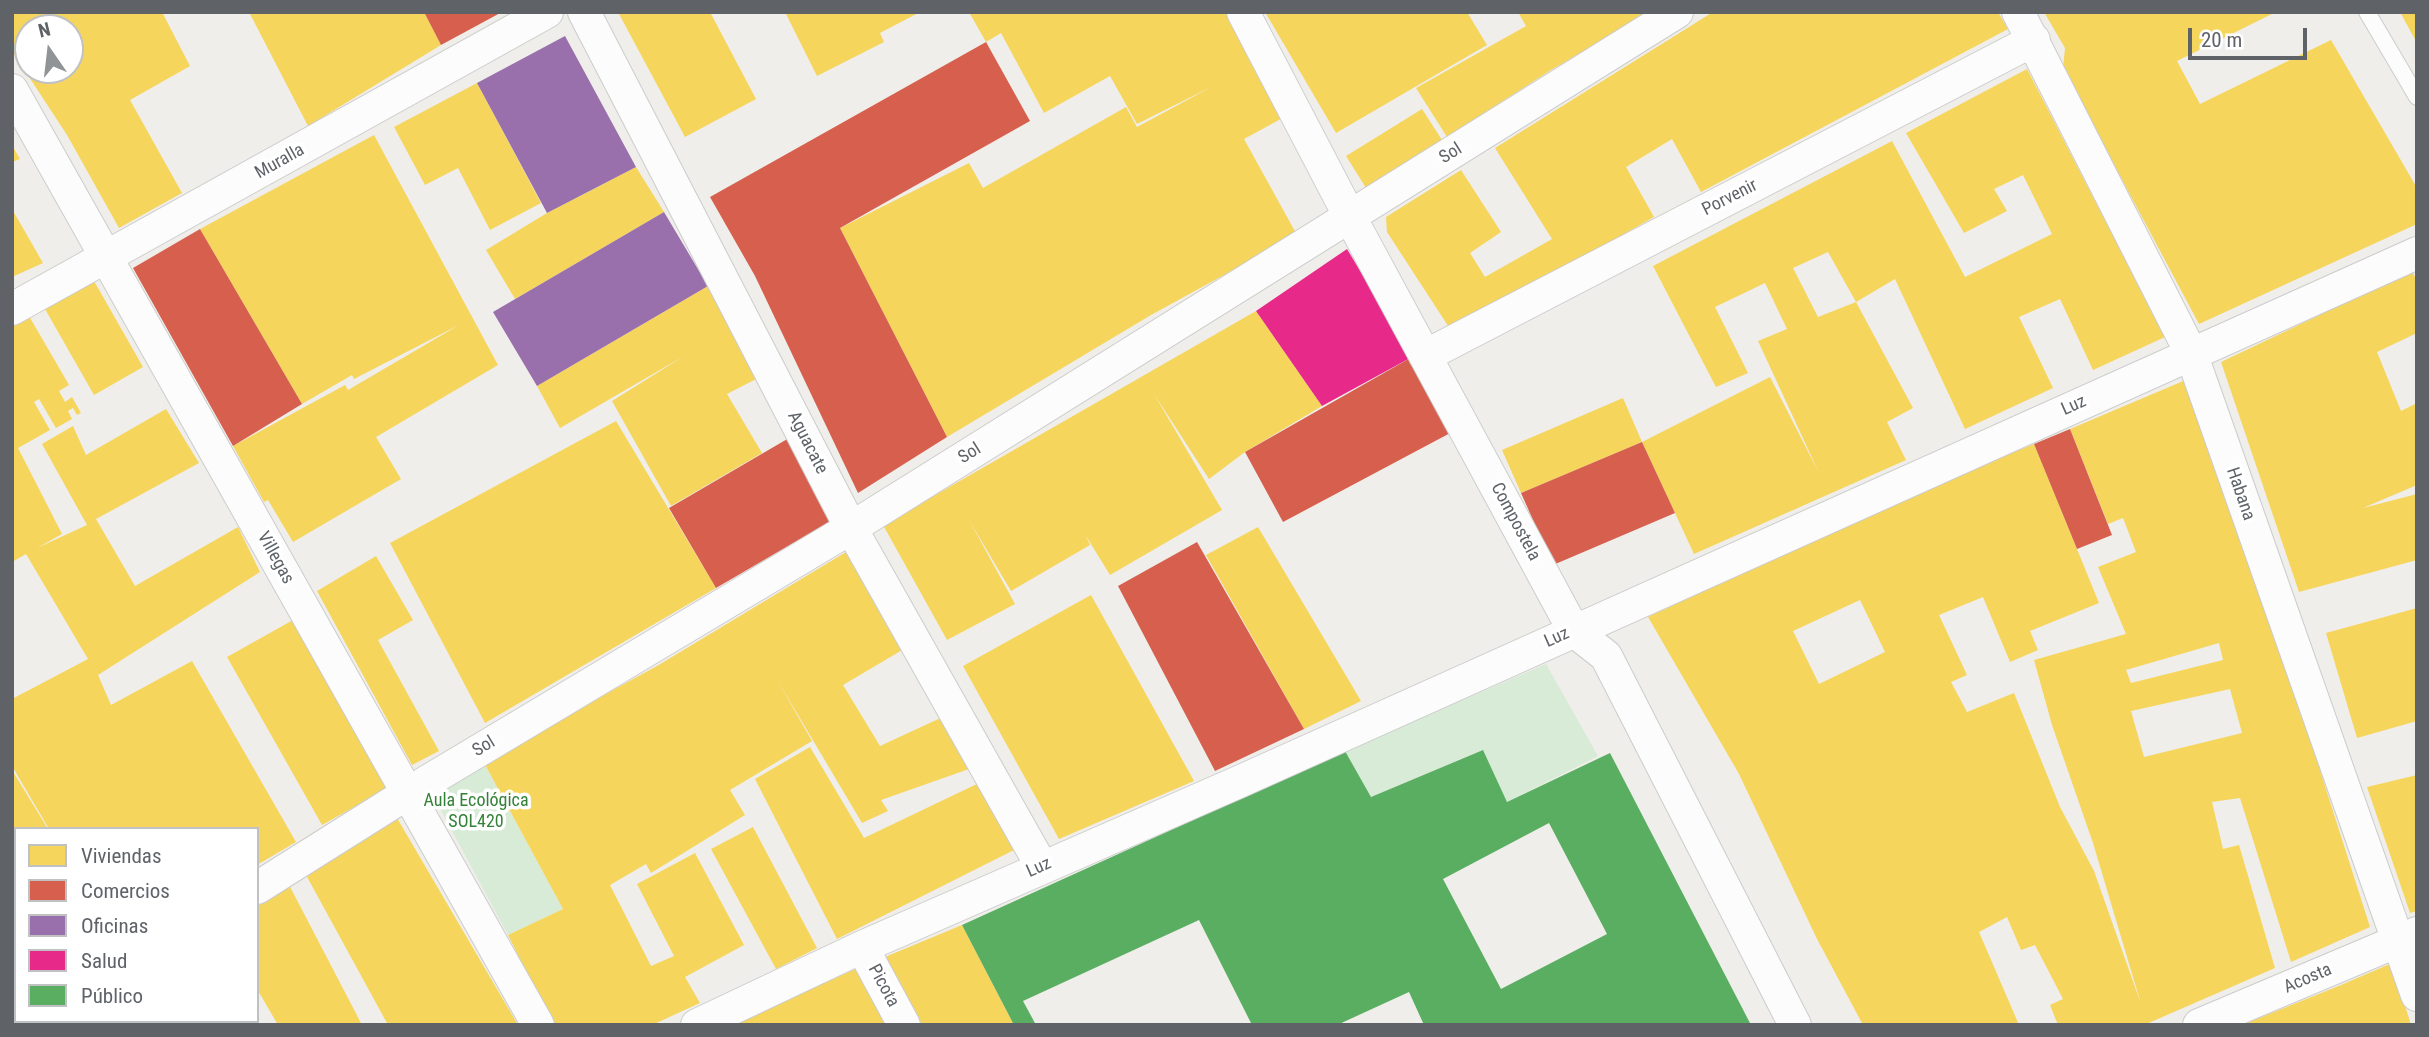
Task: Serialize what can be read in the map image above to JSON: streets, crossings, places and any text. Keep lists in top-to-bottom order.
{
  "streets": {
    "street": [
      "Sol",
      "Muralla",
      "Porvenir",
      "Luz",
      "Aguacate",
      "Habana",
      "Compostela",
      "Villegas",
      "Acosta",
      "Picota"
    ]
  },
  "crossings": [
    ["Sol", "Aguacate"],
    ["Sol", "Compostela"],
    ["Sol", "Villegas"],
    ["Muralla", "Villegas"],
    ["Porvenir", "Habana"],
    ["Porvenir", "Compostela"],
    ["Luz", "Aguacate"],
    ["Luz", "Habana"],
    ["Luz", "Compostela"],
    ["Luz", "Picota"],
    ["Habana", "Acosta"]
  ],
  "parks": ["Aula Ecológica SOL420"],
  "legend": [
    "Viviendas",
    "Comercios",
    "Oficinas",
    "Salud",
    "Público"
  ],
  "scale_bar": "20 m",
  "north": "top"
}
